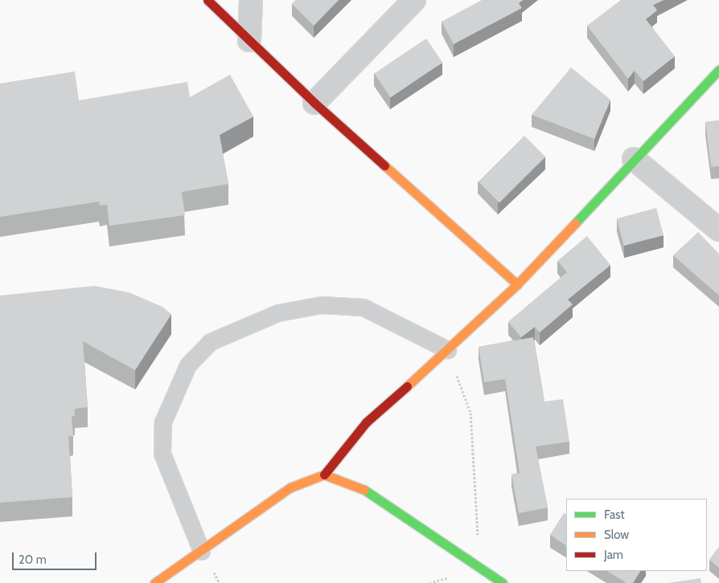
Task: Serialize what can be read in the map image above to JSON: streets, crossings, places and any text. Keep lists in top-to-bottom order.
{
  "legend": ["Fast", "Slow", "Jam"],
  "scale_bar": "20 m"
}
